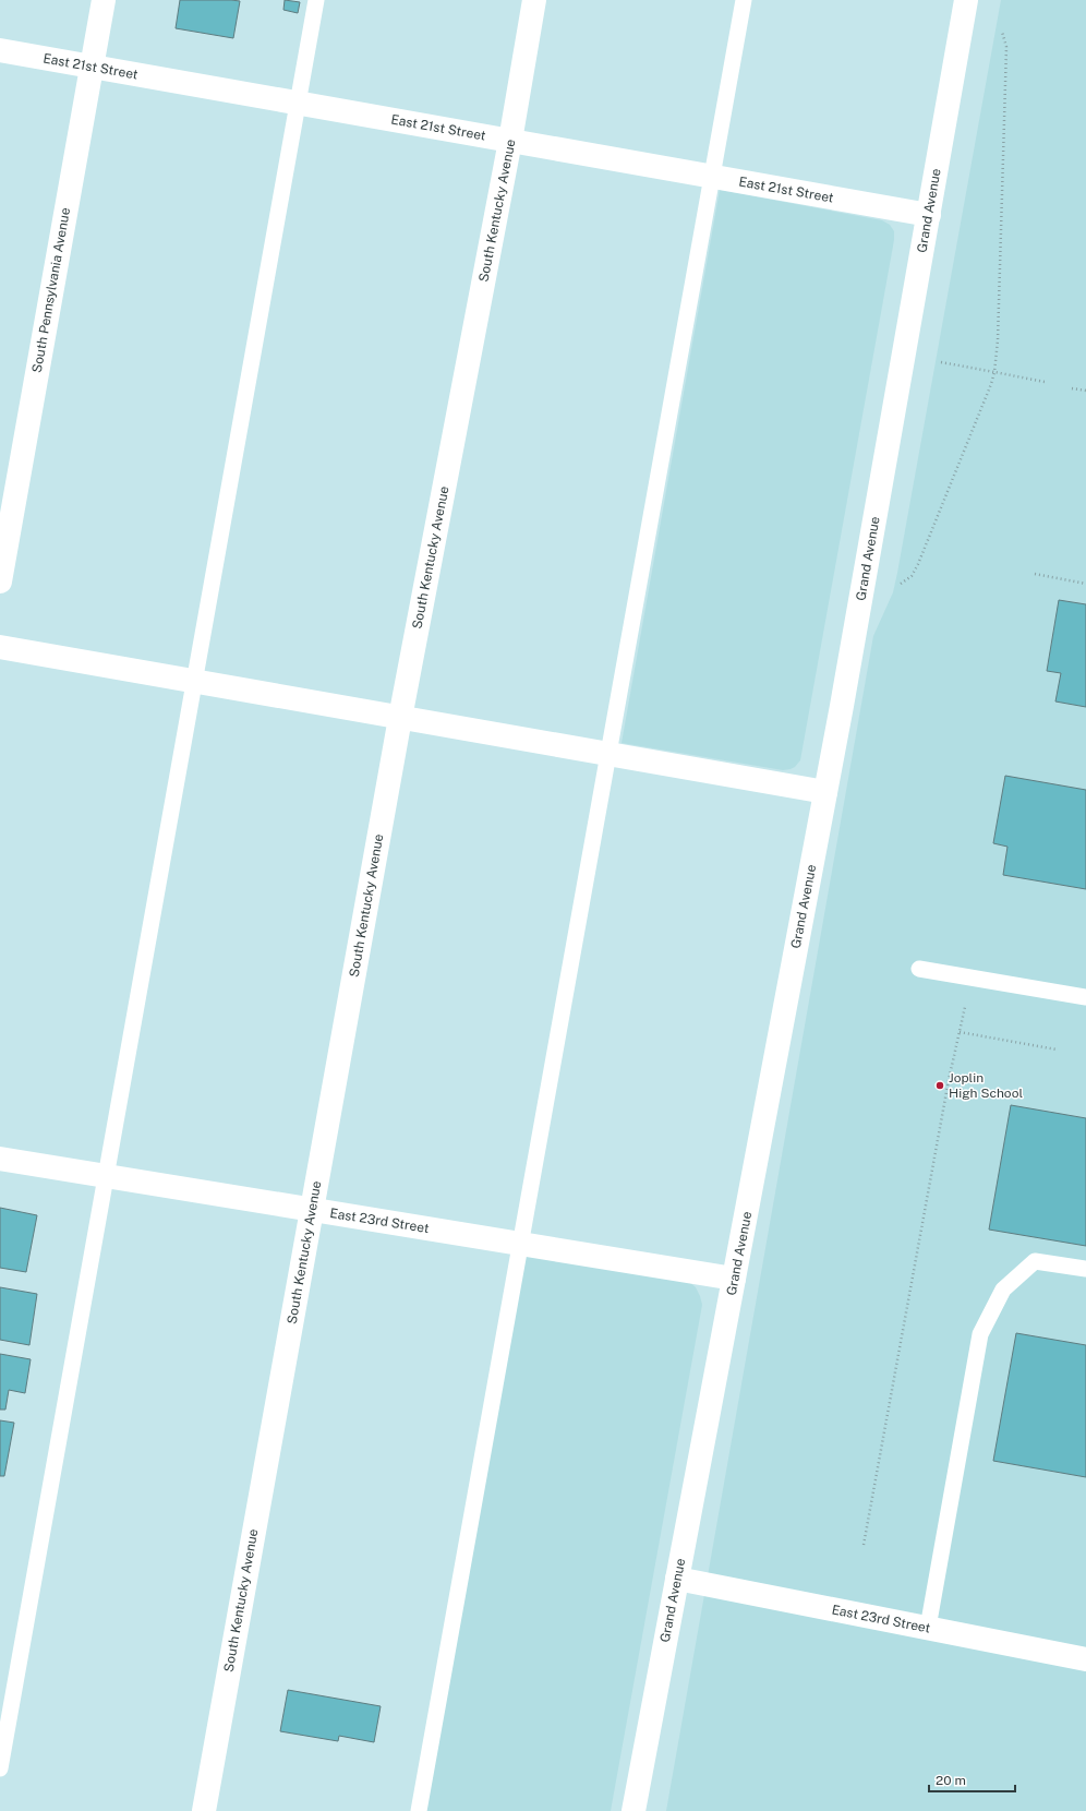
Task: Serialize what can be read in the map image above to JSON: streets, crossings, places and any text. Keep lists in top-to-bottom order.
{
  "streets": {
    "street": [
      "East 21st Street",
      "South Kentucky Avenue",
      "Grand Avenue",
      "South Pennsylvania Avenue",
      "East 23rd Street"
    ]
  },
  "crossings": [
    ["East 21st Street", "South Kentucky Avenue"],
    ["East 21st Street", "Grand Avenue"],
    ["East 21st Street", "South Pennsylvania Avenue"],
    ["South Kentucky Avenue", "East 23rd Street"],
    ["Grand Avenue", "East 23rd Street"]
  ],
  "places": ["Joplin High School"],
  "scale_bar": "20 m"
}
